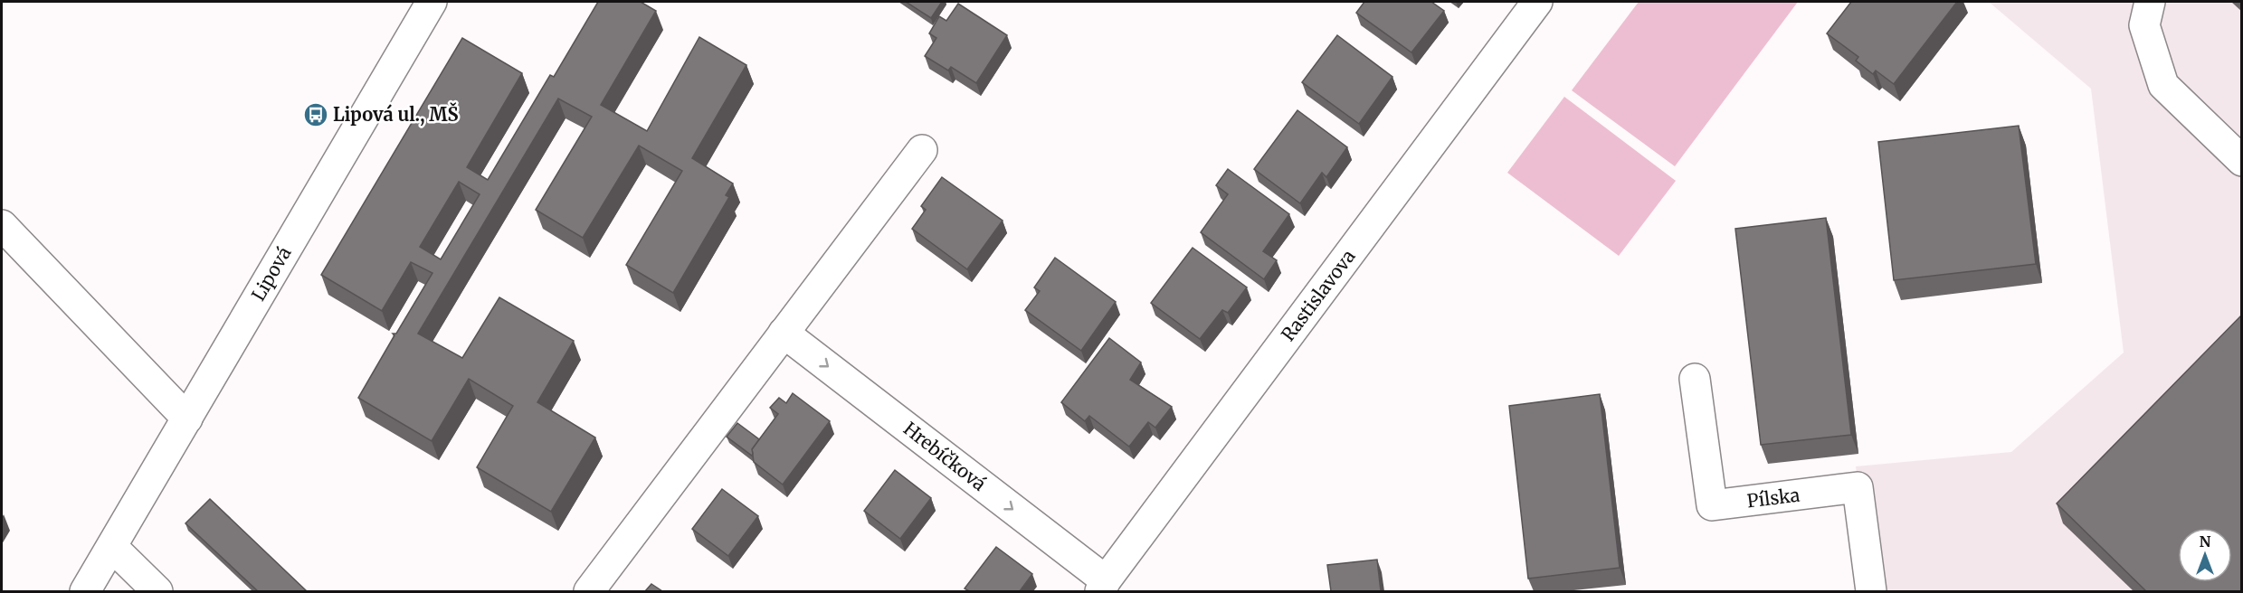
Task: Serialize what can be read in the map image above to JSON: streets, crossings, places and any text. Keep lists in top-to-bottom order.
{
  "streets": {
    "street": [
      "Lipová",
      "Rastislavova",
      "Hrebíčková",
      "Pílska"
    ]
  },
  "crossings": [
    ["Rastislavova", "Hrebíčková"]
  ],
  "one_way": ["Hrebíčková"],
  "places": {
    "bus stop": ["Lipová ul., MŠ"]
  },
  "north": "top"
}
